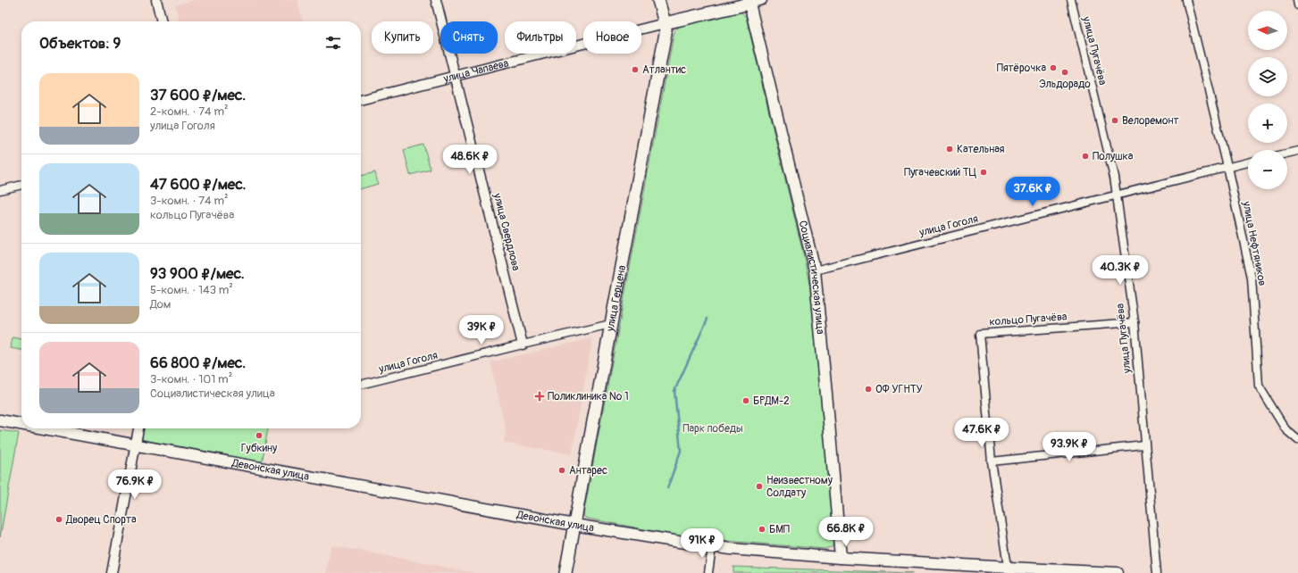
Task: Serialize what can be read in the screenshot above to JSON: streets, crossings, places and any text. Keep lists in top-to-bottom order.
{
  "streets": {
    "main road": [
      "улица Чапаева",
      "Социалистическая улица",
      "улица Герцена",
      "Девонская улица"
    ],
    "street": [
      "улица Пугачёва",
      "улица Гоголя",
      "улица Свердлова",
      "улица Нефтяников",
      "кольцо Пугачёва"
    ]
  },
  "crossings": [
    ["улица Пугачёва", "улица Гоголя"],
    ["улица Пугачёва", "кольцо Пугачёва"],
    ["улица Чапаева", "улица Свердлова"],
    ["улица Чапаева", "Социалистическая улица"],
    ["улица Чапаева", "улица Герцена"],
    ["улица Гоголя", "улица Свердлова"],
    ["улица Гоголя", "улица Нефтяников"],
    ["улица Гоголя", "Социалистическая улица"],
    ["улица Гоголя", "улица Герцена"],
    ["Социалистическая улица", "Девонская улица"],
    ["улица Герцена", "Девонская улица"],
    ["кольцо Пугачёва", "Девонская улица"]
  ],
  "parks": ["Парк победы"],
  "places": {
    "other": [
      "Пятёрочка",
      "Атлантис",
      "Эльдорадо",
      "Велоремонт",
      "Кательная",
      "Полушка",
      "Пугачевский ТЦ",
      "ОФ УГНТУ",
      "БРДМ-2",
      "Губкину",
      "Антарес",
      "Неизвестному Солдату",
      "Дворец Спорта",
      "БМП"
    ],
    "health": ["Поликлиника № 1"]
  },
  "north": "left",
  "page": {
    "map_buttons": ["+", "−"],
    "chip": [
      "Купить",
      "Снять",
      "Фильтры",
      "Новое"
    ],
    "heading": "Объектов: 9",
    "list": [
      {
        "name": "37 600 ₽/мес.",
        "note": "2-комн. · 74 m² · улица Гоголя"
      },
      {
        "name": "47 600 ₽/мес.",
        "note": "3-комн. · 74 m² · кольцо Пугачёва"
      },
      {
        "name": "93 900 ₽/мес.",
        "note": "5-комн. · 143 m² · Дом"
      },
      {
        "name": "66 800 ₽/мес.",
        "note": "3-комн. · 101 m² · Социалистическая улица"
      }
    ],
    "price": [
      "48.6K ₽",
      "37.6K ₽",
      "40.3K ₽",
      "39K ₽",
      "47.6K ₽",
      "93.9K ₽",
      "76.9K ₽",
      "66.8K ₽",
      "91K ₽"
    ]
  }
}
